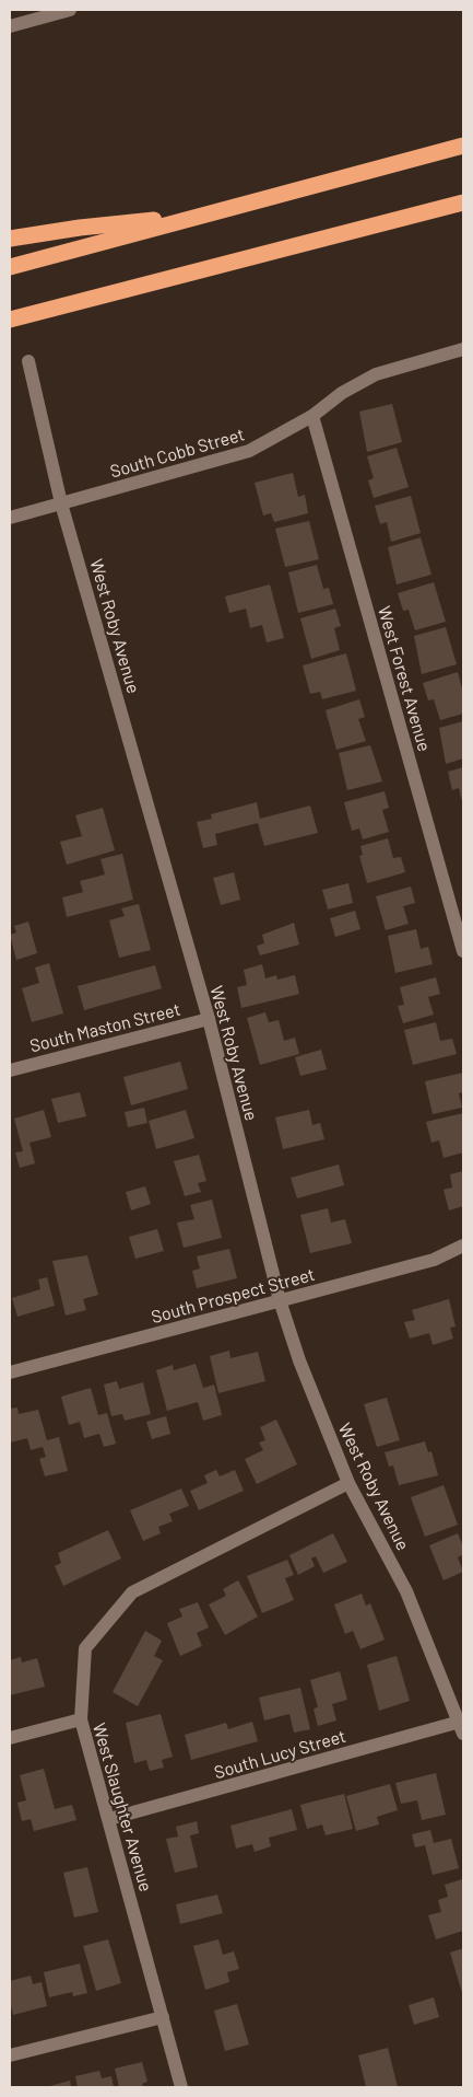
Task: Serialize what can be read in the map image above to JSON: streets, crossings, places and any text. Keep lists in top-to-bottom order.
{
  "streets": {
    "street": [
      "South Cobb Street",
      "West Roby Avenue",
      "West Forest Avenue",
      "South Maston Street",
      "South Prospect Street",
      "South Lucy Street",
      "West Slaughter Avenue"
    ]
  },
  "crossings": [
    ["South Cobb Street", "West Roby Avenue"],
    ["South Cobb Street", "West Forest Avenue"],
    ["West Roby Avenue", "South Maston Street"],
    ["West Roby Avenue", "South Prospect Street"],
    ["West Roby Avenue", "South Lucy Street"],
    ["West Roby Avenue", "West Slaughter Avenue"],
    ["South Lucy Street", "West Slaughter Avenue"]
  ]
}
